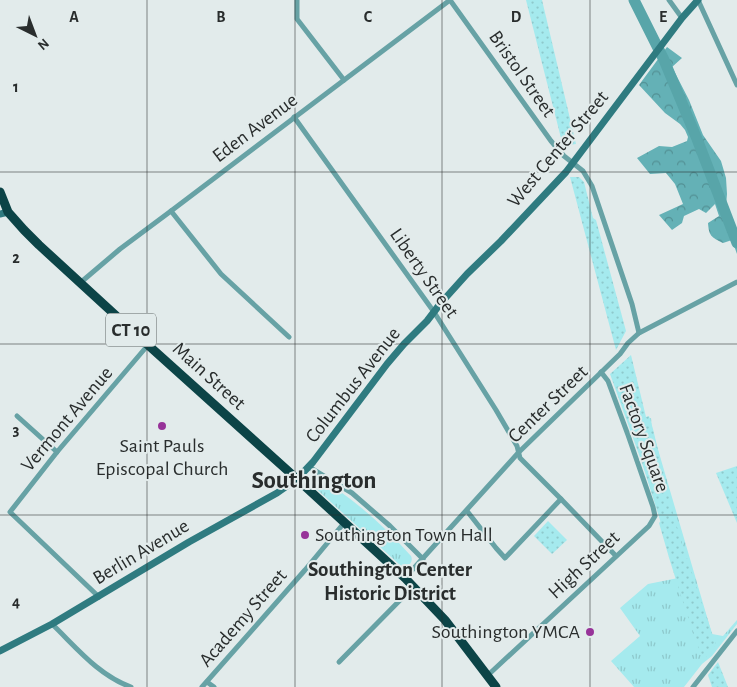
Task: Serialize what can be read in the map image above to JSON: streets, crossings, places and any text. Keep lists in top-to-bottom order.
{
  "streets": {
    "highway": ["CT 10", "Main Street"],
    "street": [
      "Bristol Street",
      "Eden Avenue",
      "West Center Street",
      "Liberty Street",
      "Columbus Avenue",
      "Center Street",
      "Vermont Avenue",
      "Factory Square",
      "Berlin Avenue",
      "High Street",
      "Academy Street"
    ]
  },
  "crossings": [
    ["Bristol Street", "Eden Avenue"],
    ["Bristol Street", "West Center Street"],
    ["Bristol Street", "Center Street"],
    ["Eden Avenue", "Liberty Street"],
    ["Eden Avenue", "Main Street"],
    ["West Center Street", "Liberty Street"],
    ["West Center Street", "Columbus Avenue"],
    ["Liberty Street", "Columbus Avenue"],
    ["Liberty Street", "Center Street"],
    ["Liberty Street", "High Street"],
    ["CT 10", "Main Street"],
    ["CT 10", "Center Street"],
    ["CT 10", "High Street"],
    ["Main Street", "Columbus Avenue"],
    ["Main Street", "Center Street"],
    ["Main Street", "Vermont Avenue"],
    ["Main Street", "Berlin Avenue"],
    ["Main Street", "Academy Street"],
    ["Columbus Avenue", "Berlin Avenue"],
    ["Center Street", "Factory Square"],
    ["Vermont Avenue", "Berlin Avenue"],
    ["Factory Square", "High Street"]
  ],
  "districts": ["Southington", "Southington Center Historic District"],
  "places": ["Saint Pauls Episcopal Church", "Southington Town Hall", "Southington YMCA"],
  "north": "bottom right",
  "grid": {
    "columns": [
      "A",
      "B",
      "C",
      "D",
      "E"
    ],
    "rows": [
      "1",
      "2",
      "3",
      "4"
    ]
  }
}
